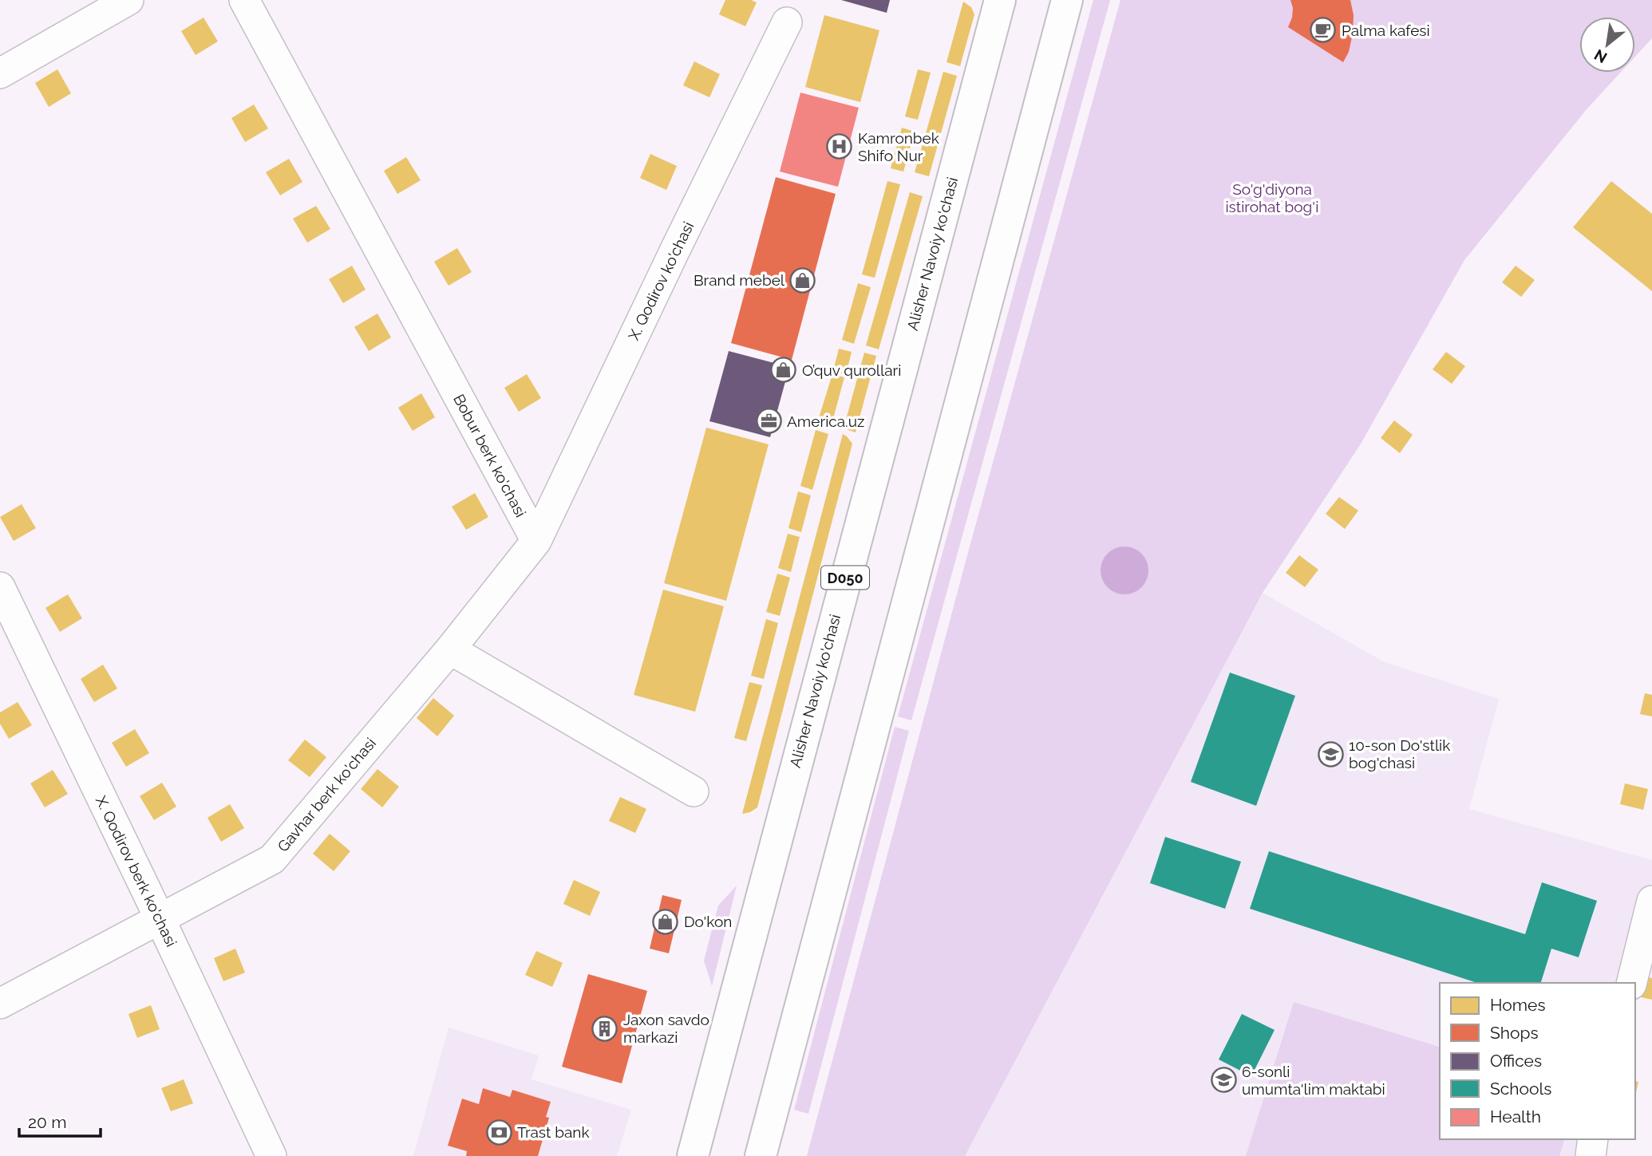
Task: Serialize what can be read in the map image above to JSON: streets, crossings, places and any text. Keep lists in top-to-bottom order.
{
  "streets": {
    "main road": ["Alisher Navoiy ko'chasi", "D050"],
    "street": [
      "X. Qodirov ko'chasi",
      "Bobur berk ko'chasi",
      "Gavhar berk ko'chasi",
      "X. Qodirov berk ko'chasi"
    ]
  },
  "crossings": [
    ["X. Qodirov ko'chasi", "Bobur berk ko'chasi"],
    ["Gavhar berk ko'chasi", "X. Qodirov berk ko'chasi"]
  ],
  "parks": ["So'g'diyona istirohat bog'i"],
  "places": {
    "cafe": ["Palma kafesi"],
    "hospital": ["Kamronbek Shifo Nur"],
    "shop": ["Brand mebel", "O’quv qurollari", "Do'kon"],
    "office": ["America.uz"],
    "school or university": ["10-son Do'stlik bog'chasi", "6-sonli umumta'lim maktabi"],
    "building": ["Jaxon savdo markazi"],
    "bank": ["Trast bank"]
  },
  "legend": [
    "Homes",
    "Shops",
    "Offices",
    "Schools",
    "Health"
  ],
  "scale_bar": "20 m",
  "north": "bottom left"
}
